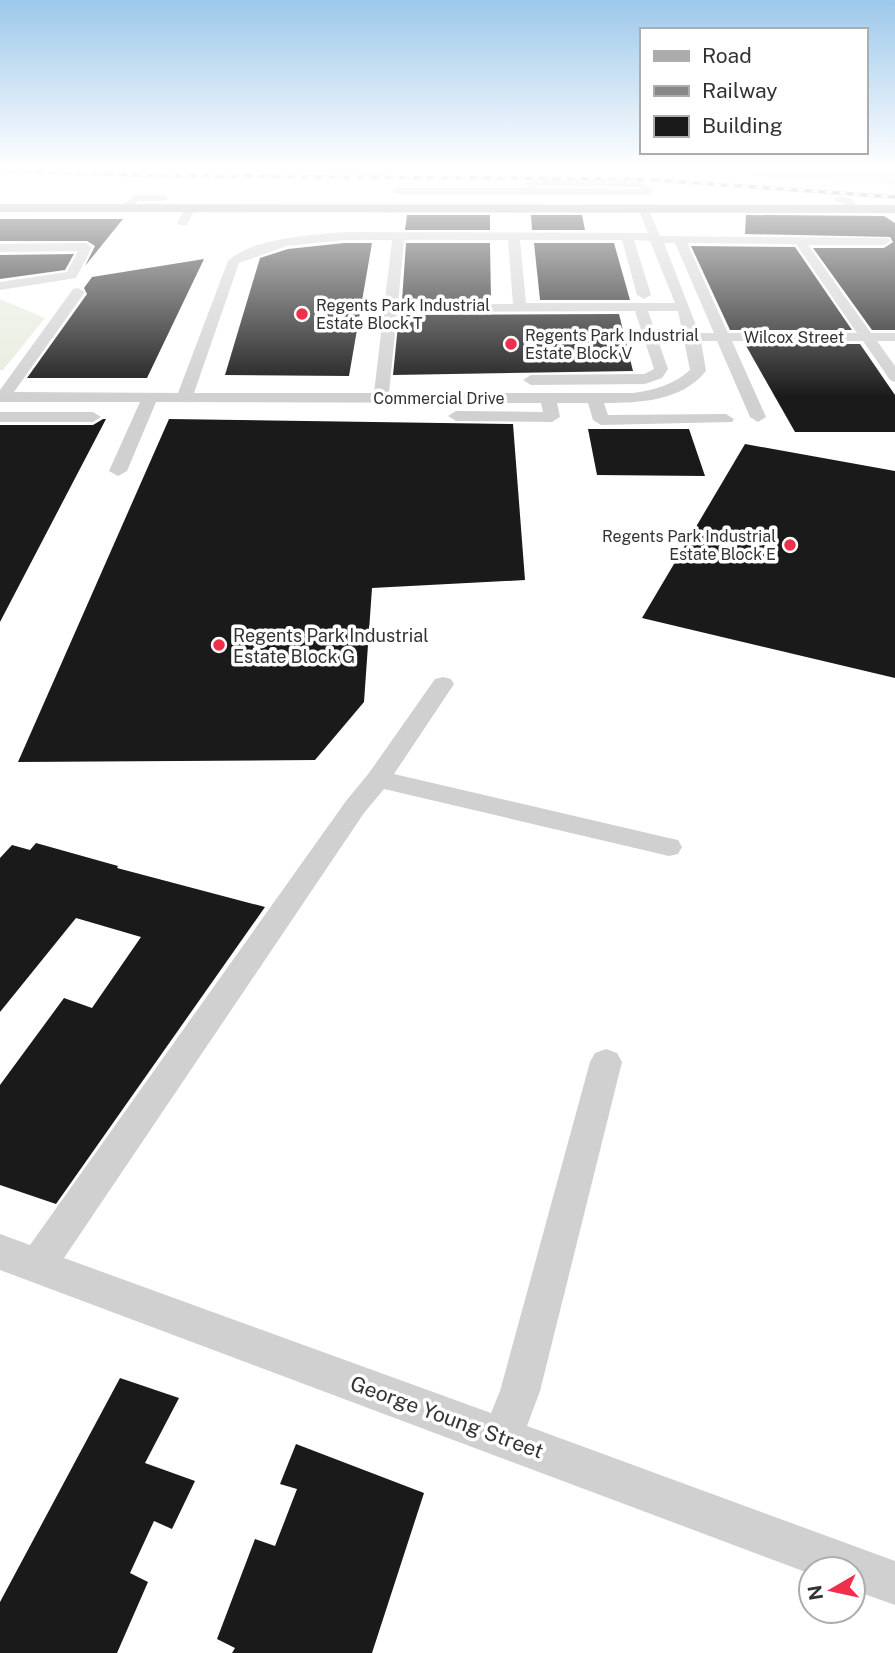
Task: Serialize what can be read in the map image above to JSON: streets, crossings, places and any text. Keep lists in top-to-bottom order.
{
  "streets": {
    "street": ["Wilcox Street", "Commercial Drive", "George Young Street"]
  },
  "crossings": [
    ["Wilcox Street", "Commercial Drive"]
  ],
  "places": [
    "Regents Park Industrial Estate Block T",
    "Regents Park Industrial Estate Block V",
    "Regents Park Industrial Estate Block E",
    "Regents Park Industrial Estate Block G"
  ],
  "legend": ["Road", "Railway", "Building"],
  "north": "left"
}
